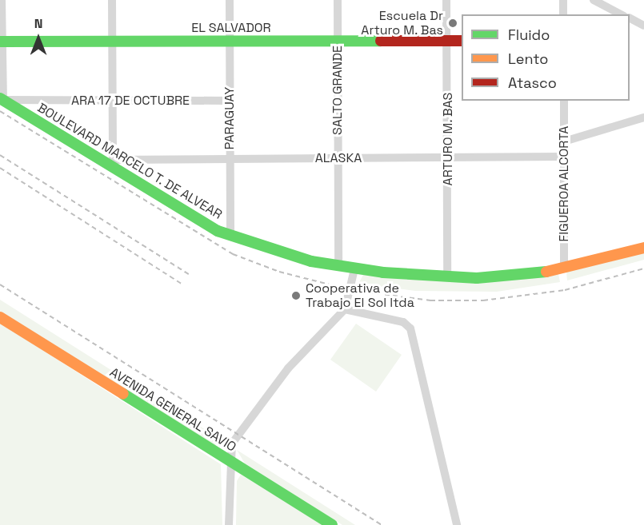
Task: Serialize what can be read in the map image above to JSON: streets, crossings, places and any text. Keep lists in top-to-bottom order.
{
  "streets": {
    "main road": ["EL SALVADOR", "BOULEVARD MARCELO T. DE ALVEAR", "AVENIDA GENERAL SAVIO"],
    "street": [
      "SALTO GRANDE",
      "ARA 17 DE OCTUBRE",
      "PARAGUAY",
      "ARTURO M. BAS",
      "ALASKA",
      "FIGUEROA ALCORTA"
    ]
  },
  "crossings": [
    ["EL SALVADOR", "SALTO GRANDE"],
    ["EL SALVADOR", "PARAGUAY"],
    ["EL SALVADOR", "ARTURO M. BAS"],
    ["SALTO GRANDE", "ALASKA"],
    ["SALTO GRANDE", "BOULEVARD MARCELO T. DE ALVEAR"],
    ["ARA 17 DE OCTUBRE", "PARAGUAY"],
    ["ARA 17 DE OCTUBRE", "BOULEVARD MARCELO T. DE ALVEAR"],
    ["PARAGUAY", "ALASKA"],
    ["PARAGUAY", "BOULEVARD MARCELO T. DE ALVEAR"],
    ["ARTURO M. BAS", "ALASKA"],
    ["ARTURO M. BAS", "BOULEVARD MARCELO T. DE ALVEAR"],
    ["ALASKA", "BOULEVARD MARCELO T. DE ALVEAR"],
    ["ALASKA", "FIGUEROA ALCORTA"],
    ["BOULEVARD MARCELO T. DE ALVEAR", "FIGUEROA ALCORTA"]
  ],
  "places": ["Escuela Dr Arturo M. Bas", "Cooperativa de Trabajo El Sol ltda"],
  "legend": ["Fluido", "Lento", "Atasco"],
  "north": "top"
}
